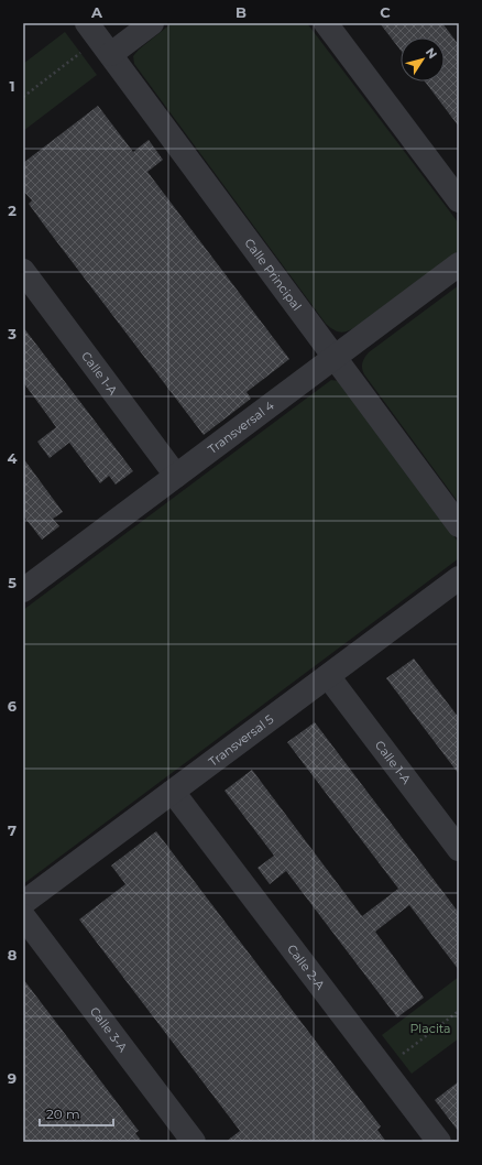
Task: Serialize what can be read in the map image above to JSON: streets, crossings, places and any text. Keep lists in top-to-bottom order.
{
  "streets": {
    "street": [
      "Calle Principal",
      "Calle 1-A",
      "Transversal 4",
      "Transversal 5",
      "Calle 2-A",
      "Calle 3-A"
    ]
  },
  "crossings": [
    ["Calle Principal", "Transversal 4"],
    ["Calle 1-A", "Transversal 4"],
    ["Calle 1-A", "Transversal 5"],
    ["Transversal 5", "Calle 2-A"]
  ],
  "parks": ["Placita"],
  "scale_bar": "20 m",
  "north": "top right",
  "grid": {
    "columns": ["A", "B", "C"],
    "rows": [
      "1",
      "2",
      "3",
      "4",
      "5",
      "6",
      "7",
      "8",
      "9"
    ]
  }
}
